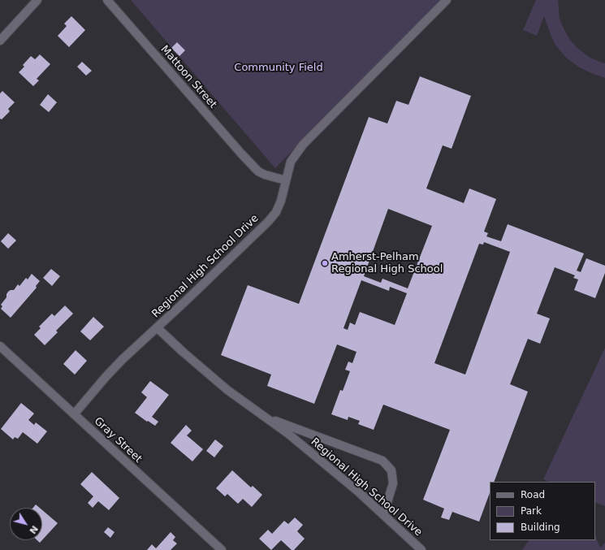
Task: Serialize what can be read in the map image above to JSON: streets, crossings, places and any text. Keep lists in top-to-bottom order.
{
  "streets": {
    "street": ["Mattoon Street", "Regional High School Drive", "Gray Street"]
  },
  "crossings": [
    ["Mattoon Street", "Regional High School Drive"]
  ],
  "parks": ["Community Field"],
  "places": ["Amherst-Pelham Regional High School"],
  "legend": ["Road", "Park", "Building"],
  "north": "bottom right"
}
